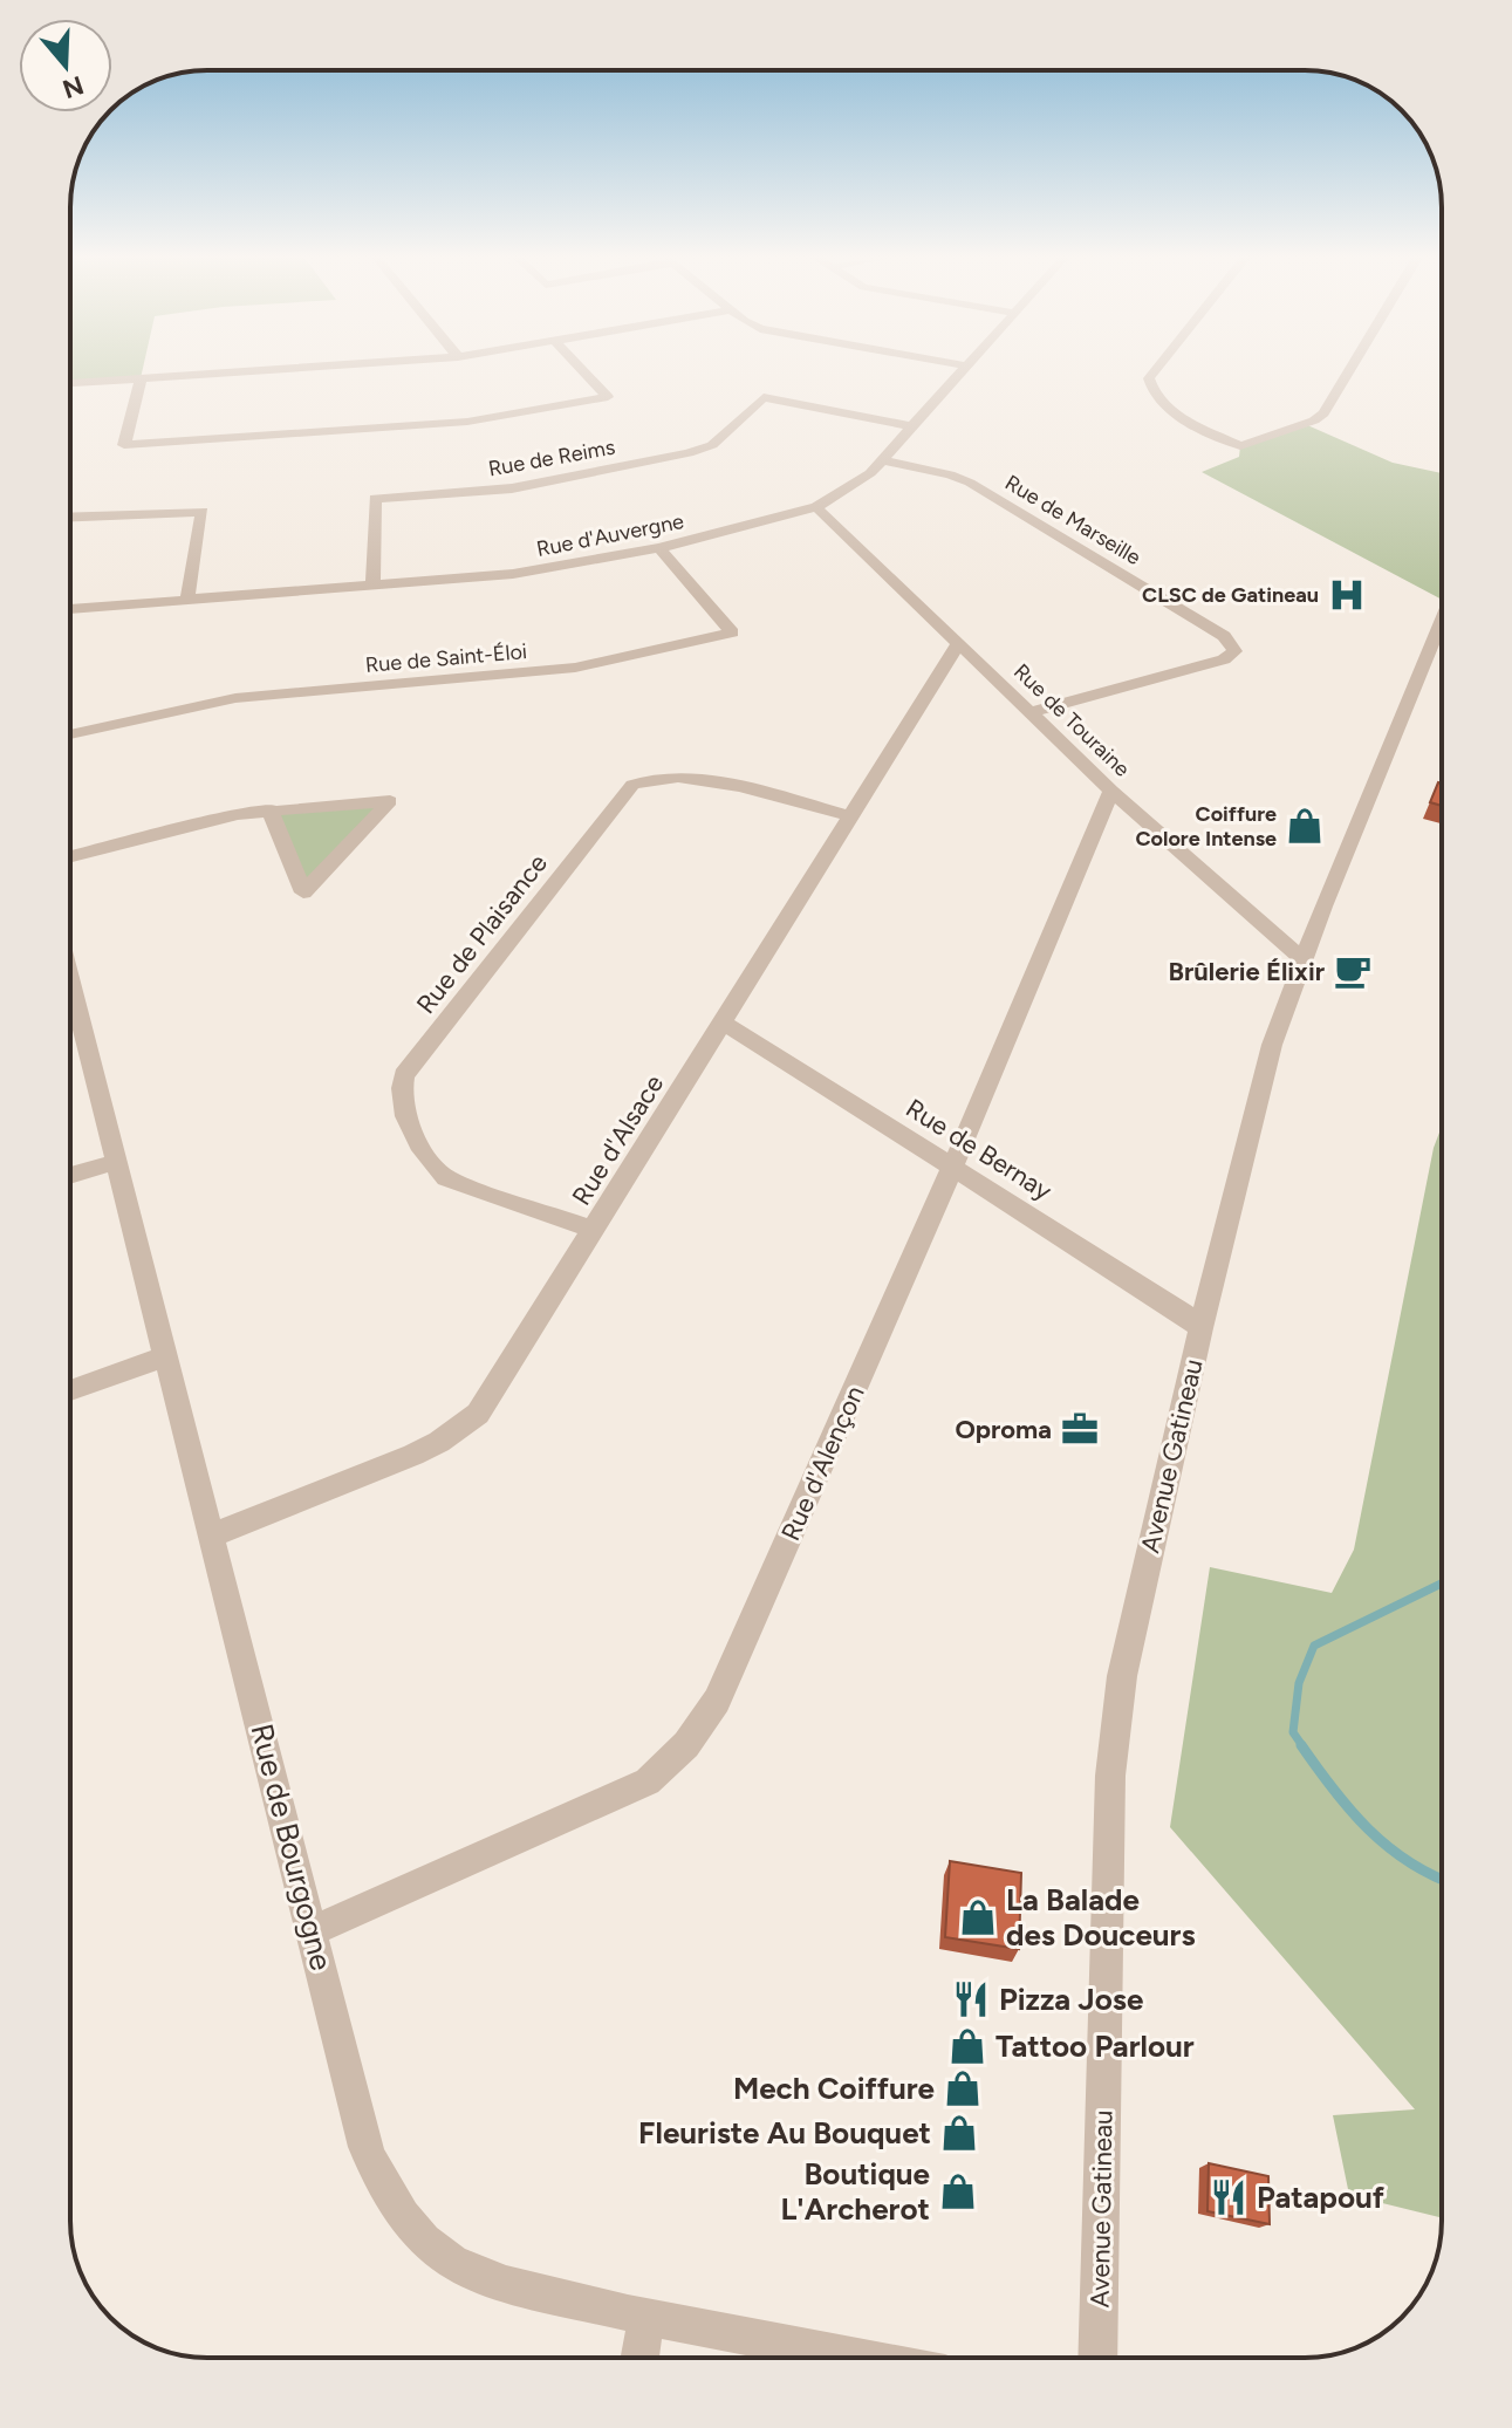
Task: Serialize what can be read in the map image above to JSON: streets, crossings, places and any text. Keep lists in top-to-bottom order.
{
  "streets": {
    "street": [
      "Rue de Reims",
      "Rue de Marseille",
      "Rue d'Auvergne",
      "Rue de Saint-Éloi",
      "Rue de Touraine",
      "Rue de Plaisance",
      "Rue d'Alsace",
      "Rue de Bernay",
      "Avenue Gatineau",
      "Rue d'Alençon",
      "Rue de Bourgogne"
    ]
  },
  "crossings": [
    ["Rue de Reims", "Rue d'Auvergne"],
    ["Rue de Marseille", "Rue d'Auvergne"],
    ["Rue de Marseille", "Rue de Touraine"],
    ["Rue d'Auvergne", "Rue de Saint-Éloi"],
    ["Rue d'Auvergne", "Rue de Touraine"],
    ["Rue de Touraine", "Rue d'Alsace"],
    ["Rue de Touraine", "Avenue Gatineau"],
    ["Rue de Touraine", "Rue d'Alençon"],
    ["Rue de Plaisance", "Rue d'Alsace"],
    ["Rue d'Alsace", "Rue de Bernay"],
    ["Rue d'Alsace", "Rue de Bourgogne"],
    ["Rue de Bernay", "Avenue Gatineau"],
    ["Rue de Bernay", "Rue d'Alençon"],
    ["Rue d'Alençon", "Rue de Bourgogne"]
  ],
  "places": {
    "hospital": ["CLSC de Gatineau"],
    "shop": [
      "Coiffure Colore Intense",
      "La Balade des Douceurs",
      "Tattoo Parlour",
      "Mech Coiffure",
      "Fleuriste Au Bouquet",
      "Boutique L'Archerot"
    ],
    "cafe": ["Brûlerie Élixir"],
    "office": ["Oproma"],
    "restaurant": ["Pizza Jose", "Patapouf"]
  },
  "north": "bottom"
}
